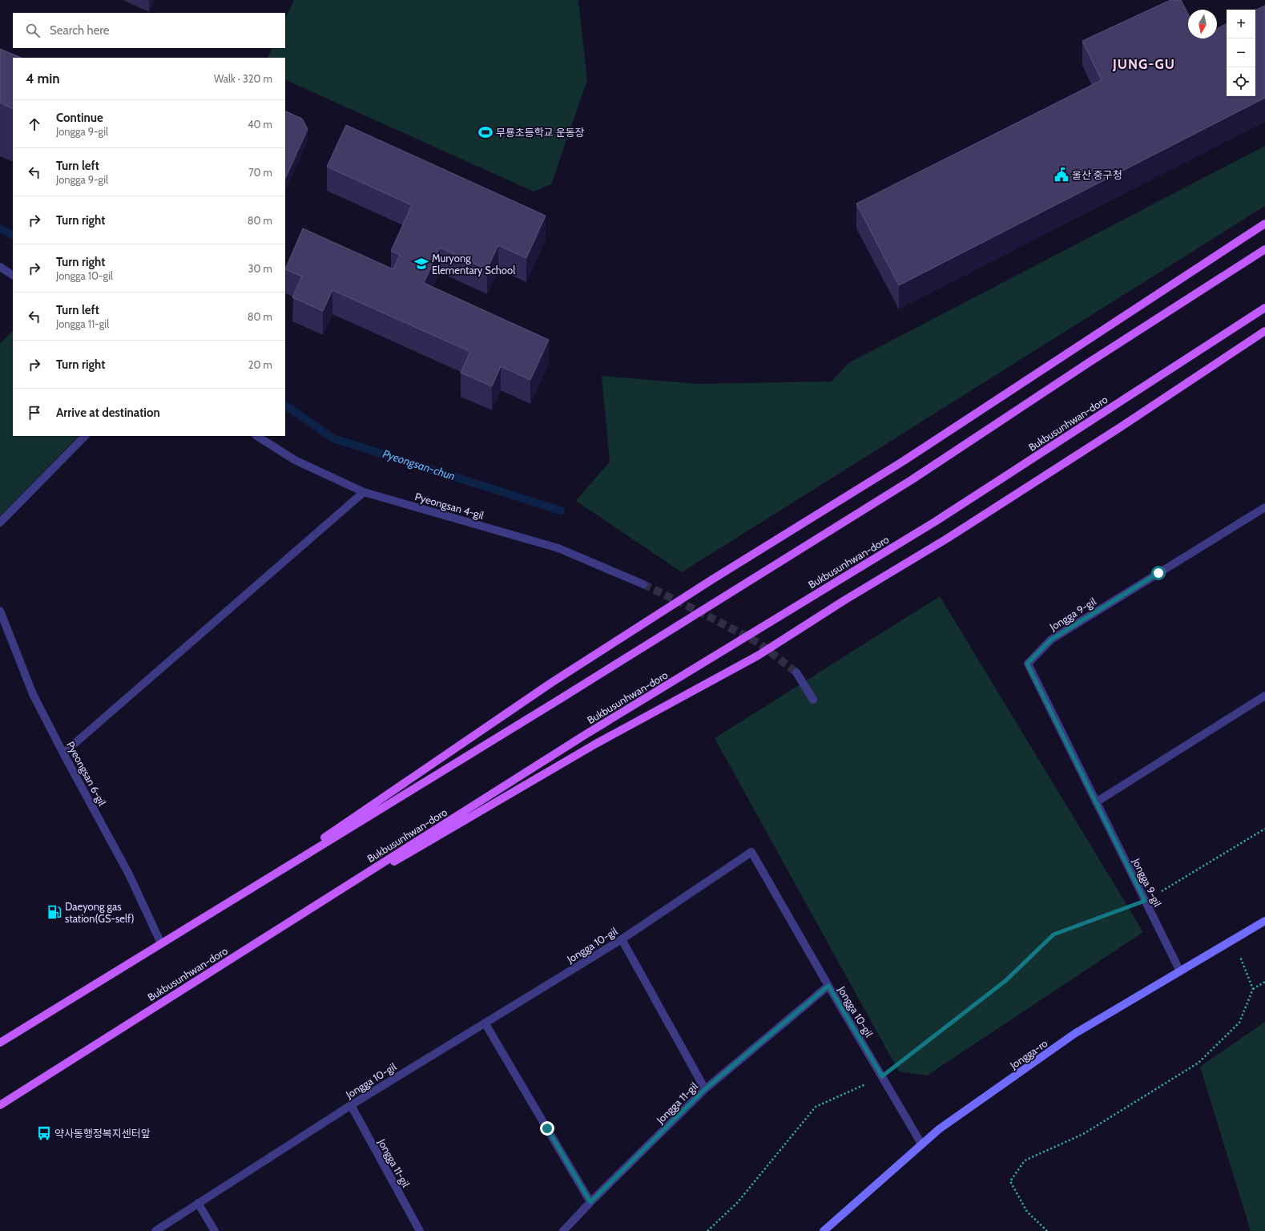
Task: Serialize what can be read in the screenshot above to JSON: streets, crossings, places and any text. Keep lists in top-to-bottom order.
{
  "streets": {
    "main road": ["Bukbusunhwan-doro", "Jongga-ro"],
    "street": [
      "Pyeongsan 4-gil",
      "Jongga 9-gil",
      "Pyeongsan 6-gil",
      "Jongga 10-gil",
      "Jongga 11-gil"
    ]
  },
  "crossings": [
    ["Jongga 9-gil", "Jongga-ro"],
    ["Jongga 10-gil", "Jongga-ro"],
    ["Jongga 10-gil", "Jongga 11-gil"]
  ],
  "districts": ["JUNG-GU"],
  "water": ["Pyeongsan-chun"],
  "places": {
    "sports": ["무룡초등학교 운동장"],
    "public building": ["울산 중구청"],
    "school or university": ["Muryong Elementary School"],
    "fuel station": ["Daeyong gas station(GS-self)"],
    "bus stop": ["약사동행정복지센터앞"]
  },
  "north": "bottom",
  "page": {
    "map_buttons": ["+", "−"],
    "search": "Search here",
    "heading": ["4 min", "Walk · 320 m"],
    "list": [
      ["Continue", "Jongga 9-gil", "40 m"],
      ["Turn left", "Jongga 9-gil", "70 m"],
      ["Turn right", "80 m"],
      ["Turn right", "Jongga 10-gil", "30 m"],
      ["Turn left", "Jongga 11-gil", "80 m"],
      ["Turn right", "20 m"],
      "Arrive at destination"
    ]
  }
}
